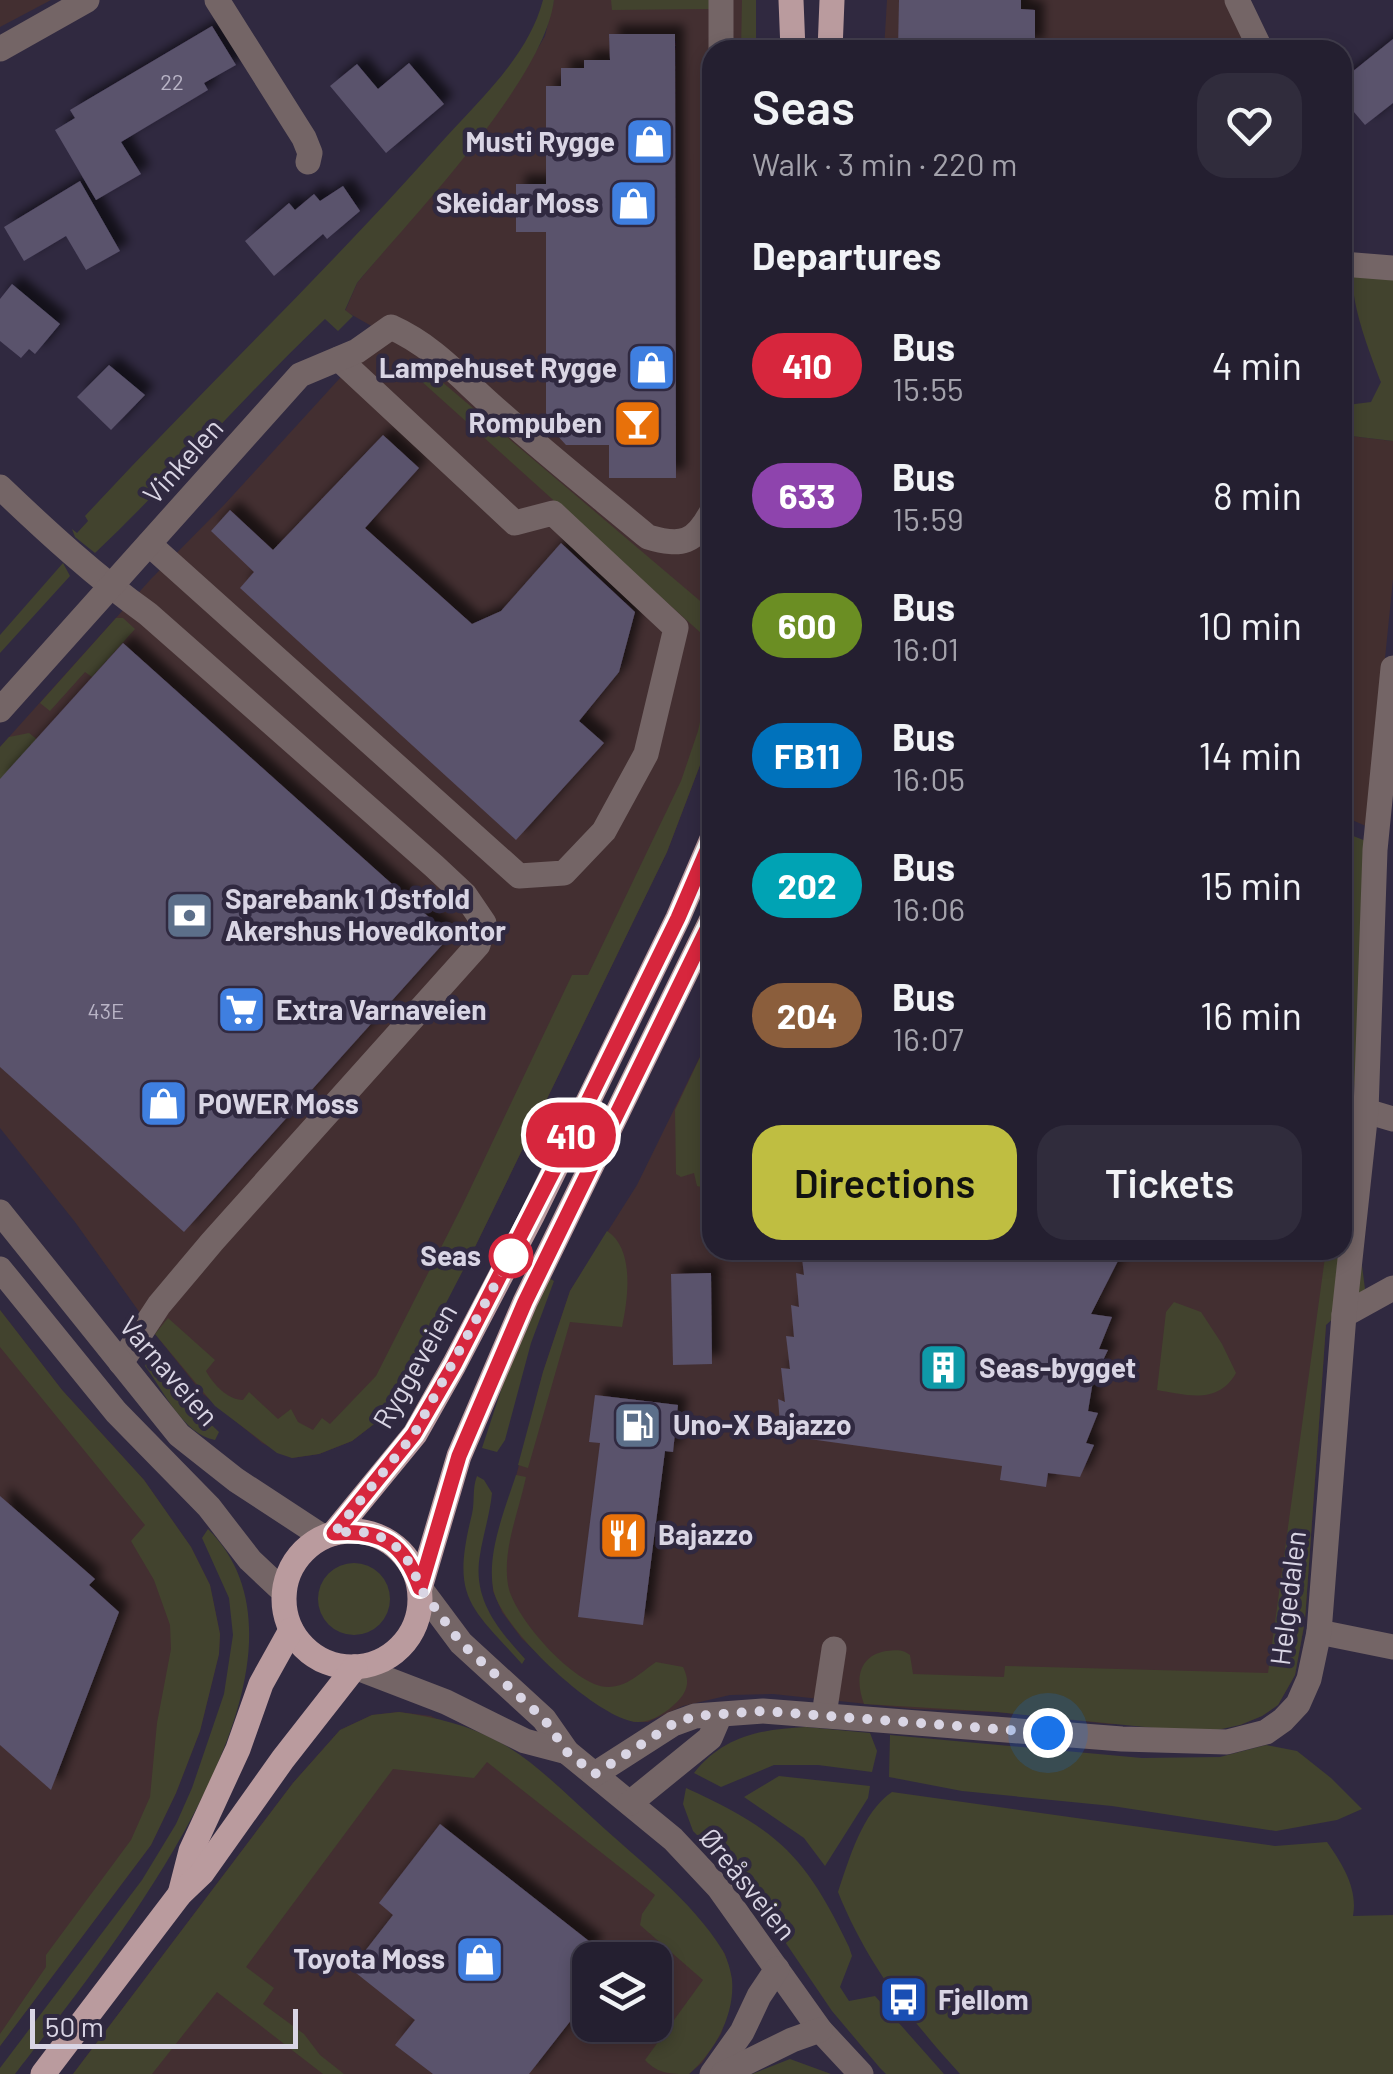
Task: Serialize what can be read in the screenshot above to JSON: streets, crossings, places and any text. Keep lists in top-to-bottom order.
{
  "streets": {
    "main road": ["Ryggeveien"],
    "street": [
      "Vinkelen",
      "Varnaveien",
      "Helgedalen",
      "Øreåsveien"
    ]
  },
  "crossings": [
    ["Ryggeveien", "Varnaveien"],
    ["Ryggeveien", "Øreåsveien"],
    ["Varnaveien", "Øreåsveien"],
    ["Helgedalen", "Øreåsveien"]
  ],
  "places": {
    "shop": [
      "Musti Rygge",
      "Skeidar Moss",
      "Lampehuset Rygge",
      "POWER Moss",
      "Toyota Moss"
    ],
    "bar": ["Rompuben"],
    "bank": ["Sparebank 1 Østfold Akershus Hovedkontor"],
    "supermarket": ["Extra Varnaveien"],
    "other": ["Seas"],
    "building": ["Seas-bygget"],
    "fuel station": ["Uno-X Bajazzo"],
    "restaurant": ["Bajazzo"],
    "bus stop": ["Fjellom"]
  },
  "lines": ["bus line 410"],
  "house_numbers": ["22", "43E"],
  "scale_bar": "50 m",
  "page": {
    "on_map": "410",
    "heading": [
      ["Seas", "Walk · 3 min · 220 m"],
      "Departures"
    ],
    "list": [
      {
        "mark": "410",
        "name": "Bus",
        "note": "15:55",
        "value": "4 min"
      },
      {
        "mark": "633",
        "name": "Bus",
        "note": "15:59",
        "value": "8 min"
      },
      {
        "mark": "600",
        "name": "Bus",
        "note": "16:01",
        "value": "10 min"
      },
      {
        "mark": "FB11",
        "name": "Bus",
        "note": "16:05",
        "value": "14 min"
      },
      {
        "mark": "202",
        "name": "Bus",
        "note": "16:06",
        "value": "15 min"
      },
      {
        "mark": "204",
        "name": "Bus",
        "note": "16:07",
        "value": "16 min"
      }
    ],
    "buttons": ["Directions", "Tickets"],
    "scale": "50 m"
  }
}
